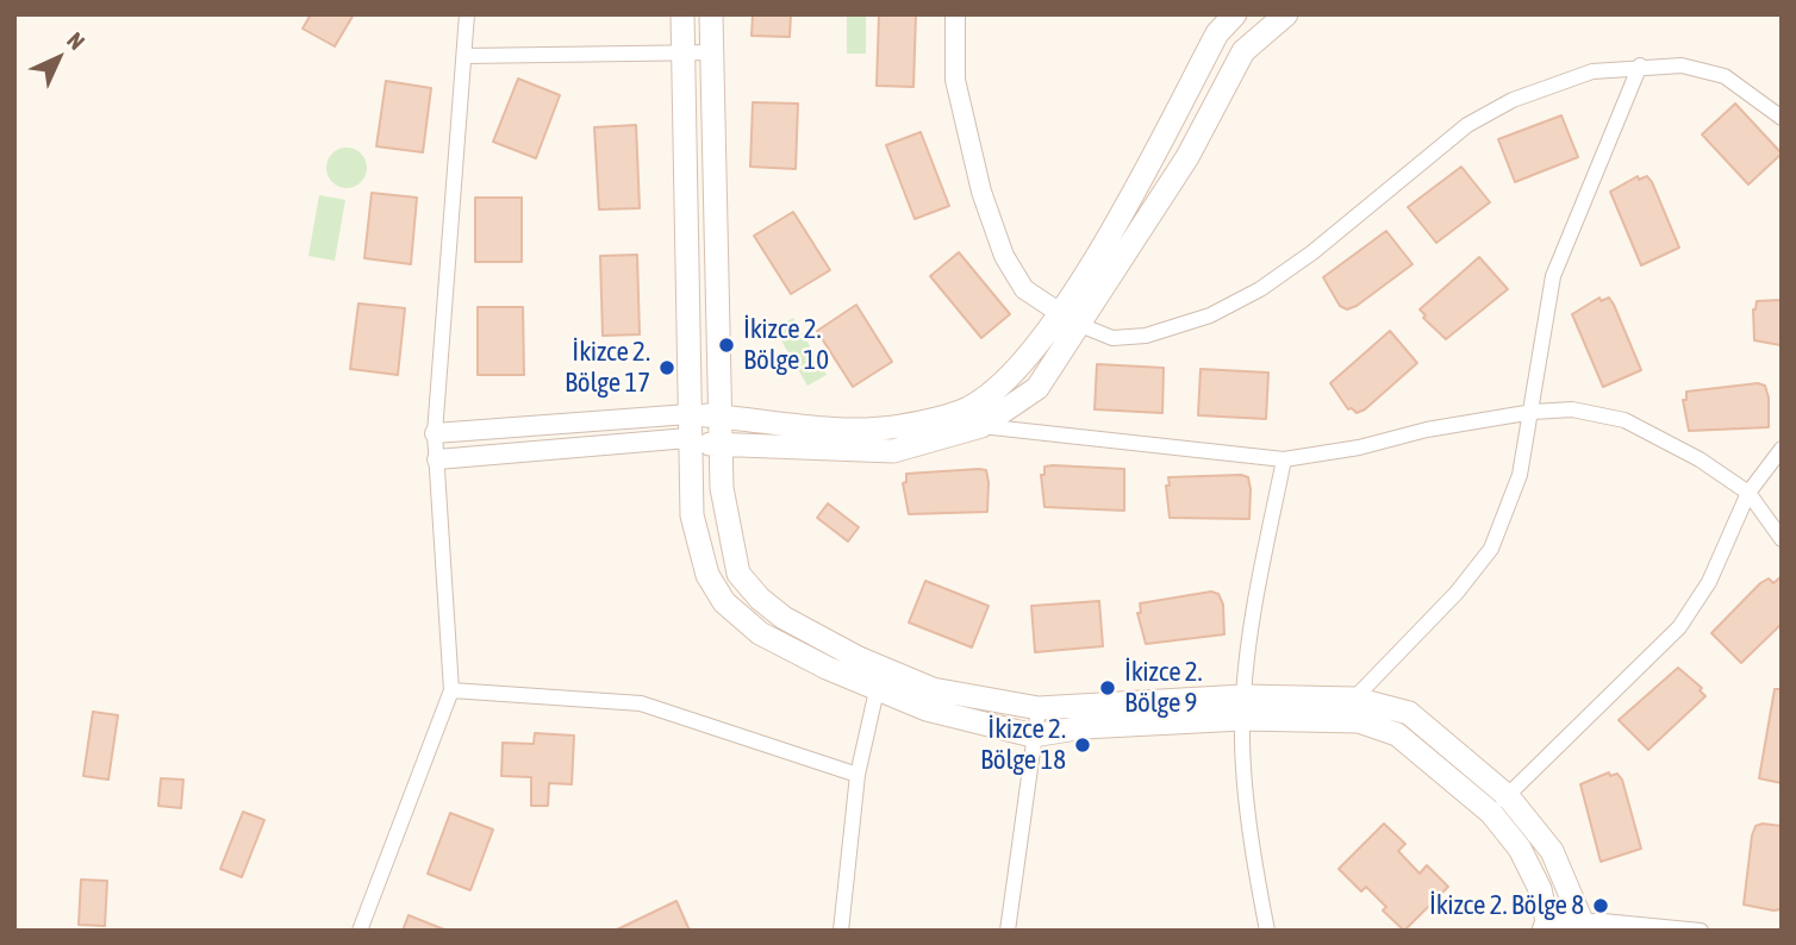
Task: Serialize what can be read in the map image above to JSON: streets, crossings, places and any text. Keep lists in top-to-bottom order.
{
  "places": [
    "İkizce 2. Bölge 10",
    "İkizce 2. Bölge 17",
    "İkizce 2. Bölge 9",
    "İkizce 2. Bölge 18",
    "İkizce 2. Bölge 8"
  ],
  "north": "top right"
}
